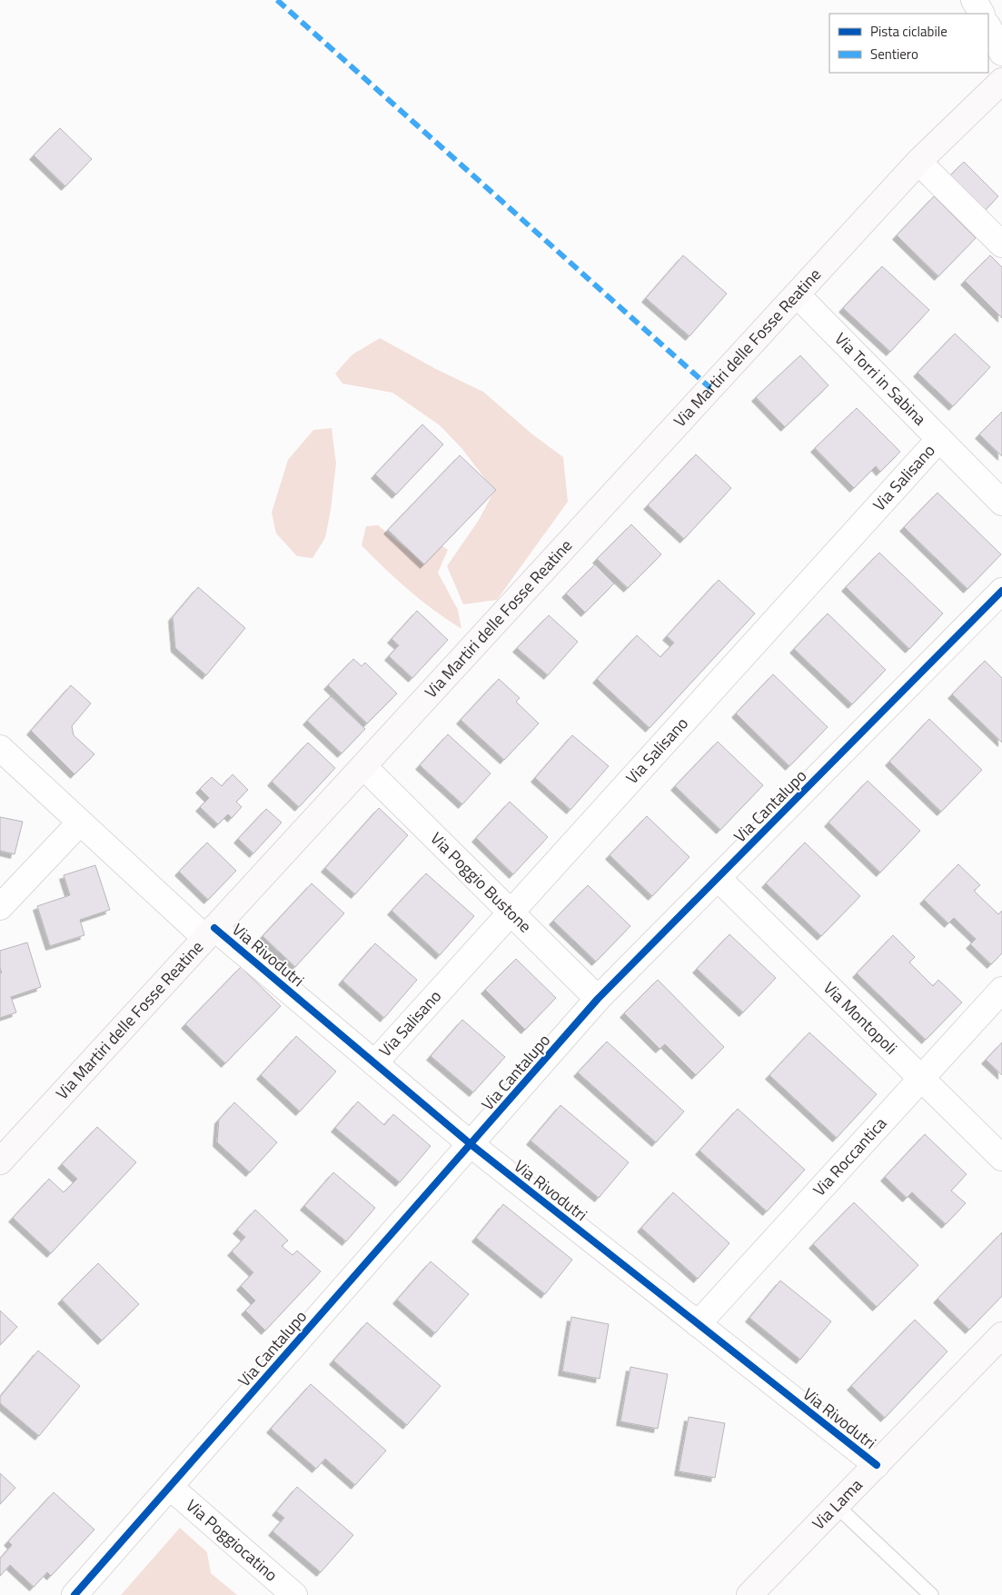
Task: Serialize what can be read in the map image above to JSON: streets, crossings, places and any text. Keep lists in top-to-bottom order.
{
  "streets": {
    "main road": ["Via Martiri delle Fosse Reatine", "Via Lama"],
    "street": [
      "Via Torri in Sabina",
      "Via Salisano",
      "Via Cantalupo",
      "Via Poggio Bustone",
      "Via Rivodutri",
      "Via Montopoli",
      "Via Roccantica",
      "Via Poggiocatino"
    ]
  },
  "crossings": [
    ["Via Martiri delle Fosse Reatine", "Via Torri in Sabina"],
    ["Via Martiri delle Fosse Reatine", "Via Poggio Bustone"],
    ["Via Martiri delle Fosse Reatine", "Via Rivodutri"],
    ["Via Torri in Sabina", "Via Salisano"],
    ["Via Salisano", "Via Poggio Bustone"],
    ["Via Salisano", "Via Rivodutri"],
    ["Via Cantalupo", "Via Poggio Bustone"],
    ["Via Cantalupo", "Via Rivodutri"],
    ["Via Cantalupo", "Via Montopoli"],
    ["Via Cantalupo", "Via Poggiocatino"],
    ["Via Rivodutri", "Via Roccantica"],
    ["Via Rivodutri", "Via Lama"],
    ["Via Montopoli", "Via Roccantica"]
  ],
  "legend": ["Pista ciclabile", "Sentiero"]
}
